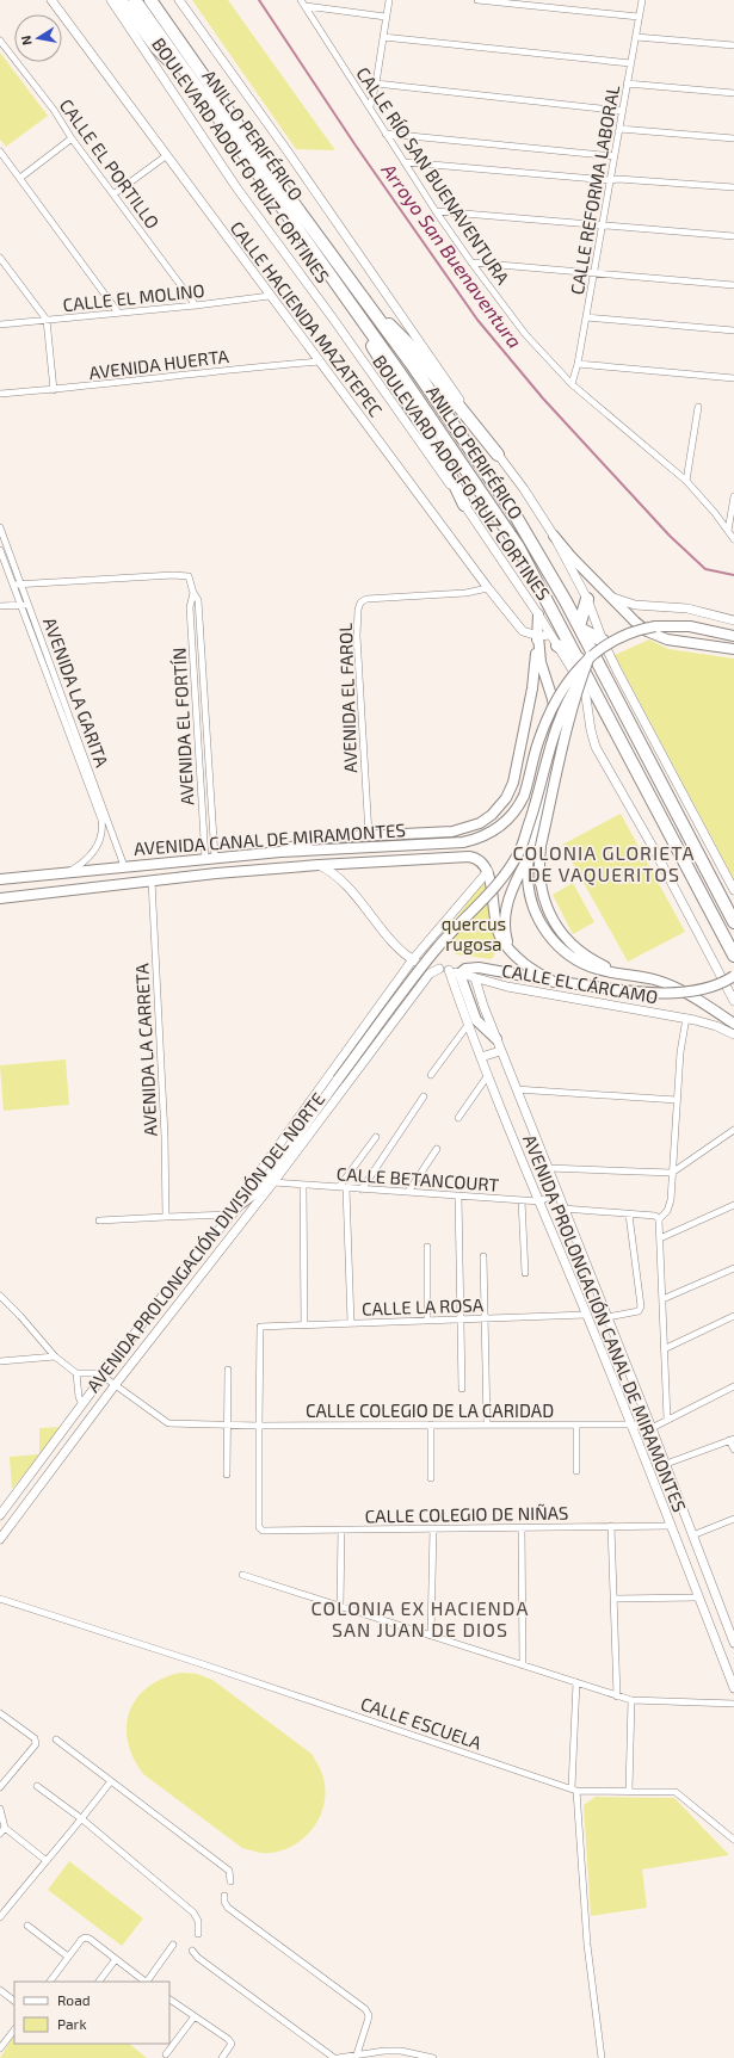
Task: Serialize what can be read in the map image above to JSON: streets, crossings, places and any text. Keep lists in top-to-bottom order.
{
  "streets": {
    "highway": ["ANILLO PERIFÉRICO"],
    "main road": [
      "BOULEVARD ADOLFO RUIZ CORTINES",
      "CALLE HACIENDA MAZATEPEC",
      "AVENIDA CANAL DE MIRAMONTES",
      "CALLE EL CÁRCAMO",
      "AVENIDA PROLONGACIÓN DIVISIÓN DEL NORTE",
      "AVENIDA PROLONGACIÓN CANAL DE MIRAMONTES"
    ],
    "street": [
      "CALLE EL PORTILLO",
      "CALLE RÍO SAN BUENAVENTURA",
      "CALLE REFORMA LABORAL",
      "CALLE EL MOLINO",
      "AVENIDA HUERTA",
      "AVENIDA LA GARITA",
      "AVENIDA EL FAROL",
      "AVENIDA EL FORTÍN",
      "AVENIDA LA CARRETA",
      "CALLE BETANCOURT",
      "CALLE LA ROSA",
      "CALLE COLEGIO DE LA CARIDAD",
      "CALLE COLEGIO DE NIÑAS",
      "CALLE ESCUELA"
    ]
  },
  "crossings": [
    ["ANILLO PERIFÉRICO", "AVENIDA CANAL DE MIRAMONTES"],
    ["BOULEVARD ADOLFO RUIZ CORTINES", "CALLE HACIENDA MAZATEPEC"],
    ["CALLE EL PORTILLO", "CALLE EL MOLINO"],
    ["CALLE RÍO SAN BUENAVENTURA", "CALLE REFORMA LABORAL"],
    ["CALLE EL MOLINO", "CALLE HACIENDA MAZATEPEC"],
    ["CALLE HACIENDA MAZATEPEC", "AVENIDA HUERTA"],
    ["CALLE HACIENDA MAZATEPEC", "AVENIDA EL FAROL"],
    ["AVENIDA LA GARITA", "AVENIDA EL FORTÍN"],
    ["AVENIDA LA GARITA", "AVENIDA CANAL DE MIRAMONTES"],
    ["AVENIDA EL FORTÍN", "AVENIDA CANAL DE MIRAMONTES"],
    ["AVENIDA CANAL DE MIRAMONTES", "CALLE EL CÁRCAMO"],
    ["AVENIDA CANAL DE MIRAMONTES", "AVENIDA LA CARRETA"],
    ["AVENIDA CANAL DE MIRAMONTES", "AVENIDA PROLONGACIÓN DIVISIÓN DEL NORTE"],
    ["CALLE EL CÁRCAMO", "AVENIDA PROLONGACIÓN DIVISIÓN DEL NORTE"],
    ["CALLE EL CÁRCAMO", "AVENIDA PROLONGACIÓN CANAL DE MIRAMONTES"],
    ["CALLE BETANCOURT", "AVENIDA PROLONGACIÓN DIVISIÓN DEL NORTE"],
    ["CALLE BETANCOURT", "AVENIDA PROLONGACIÓN CANAL DE MIRAMONTES"],
    ["AVENIDA PROLONGACIÓN DIVISIÓN DEL NORTE", "CALLE COLEGIO DE LA CARIDAD"],
    ["CALLE LA ROSA", "AVENIDA PROLONGACIÓN CANAL DE MIRAMONTES"],
    ["CALLE LA ROSA", "CALLE COLEGIO DE LA CARIDAD"],
    ["CALLE LA ROSA", "CALLE COLEGIO DE NIÑAS"],
    ["AVENIDA PROLONGACIÓN CANAL DE MIRAMONTES", "CALLE COLEGIO DE LA CARIDAD"],
    ["AVENIDA PROLONGACIÓN CANAL DE MIRAMONTES", "CALLE COLEGIO DE NIÑAS"],
    ["CALLE COLEGIO DE LA CARIDAD", "CALLE COLEGIO DE NIÑAS"]
  ],
  "districts": ["COLONIA GLORIETA DE VAQUERITOS", "COLONIA EX HACIENDA SAN JUAN DE DIOS"],
  "water": ["Arroyo San Buenaventura"],
  "parks": ["quercus rugosa"],
  "legend": ["Road", "Park"],
  "north": "left"
}
